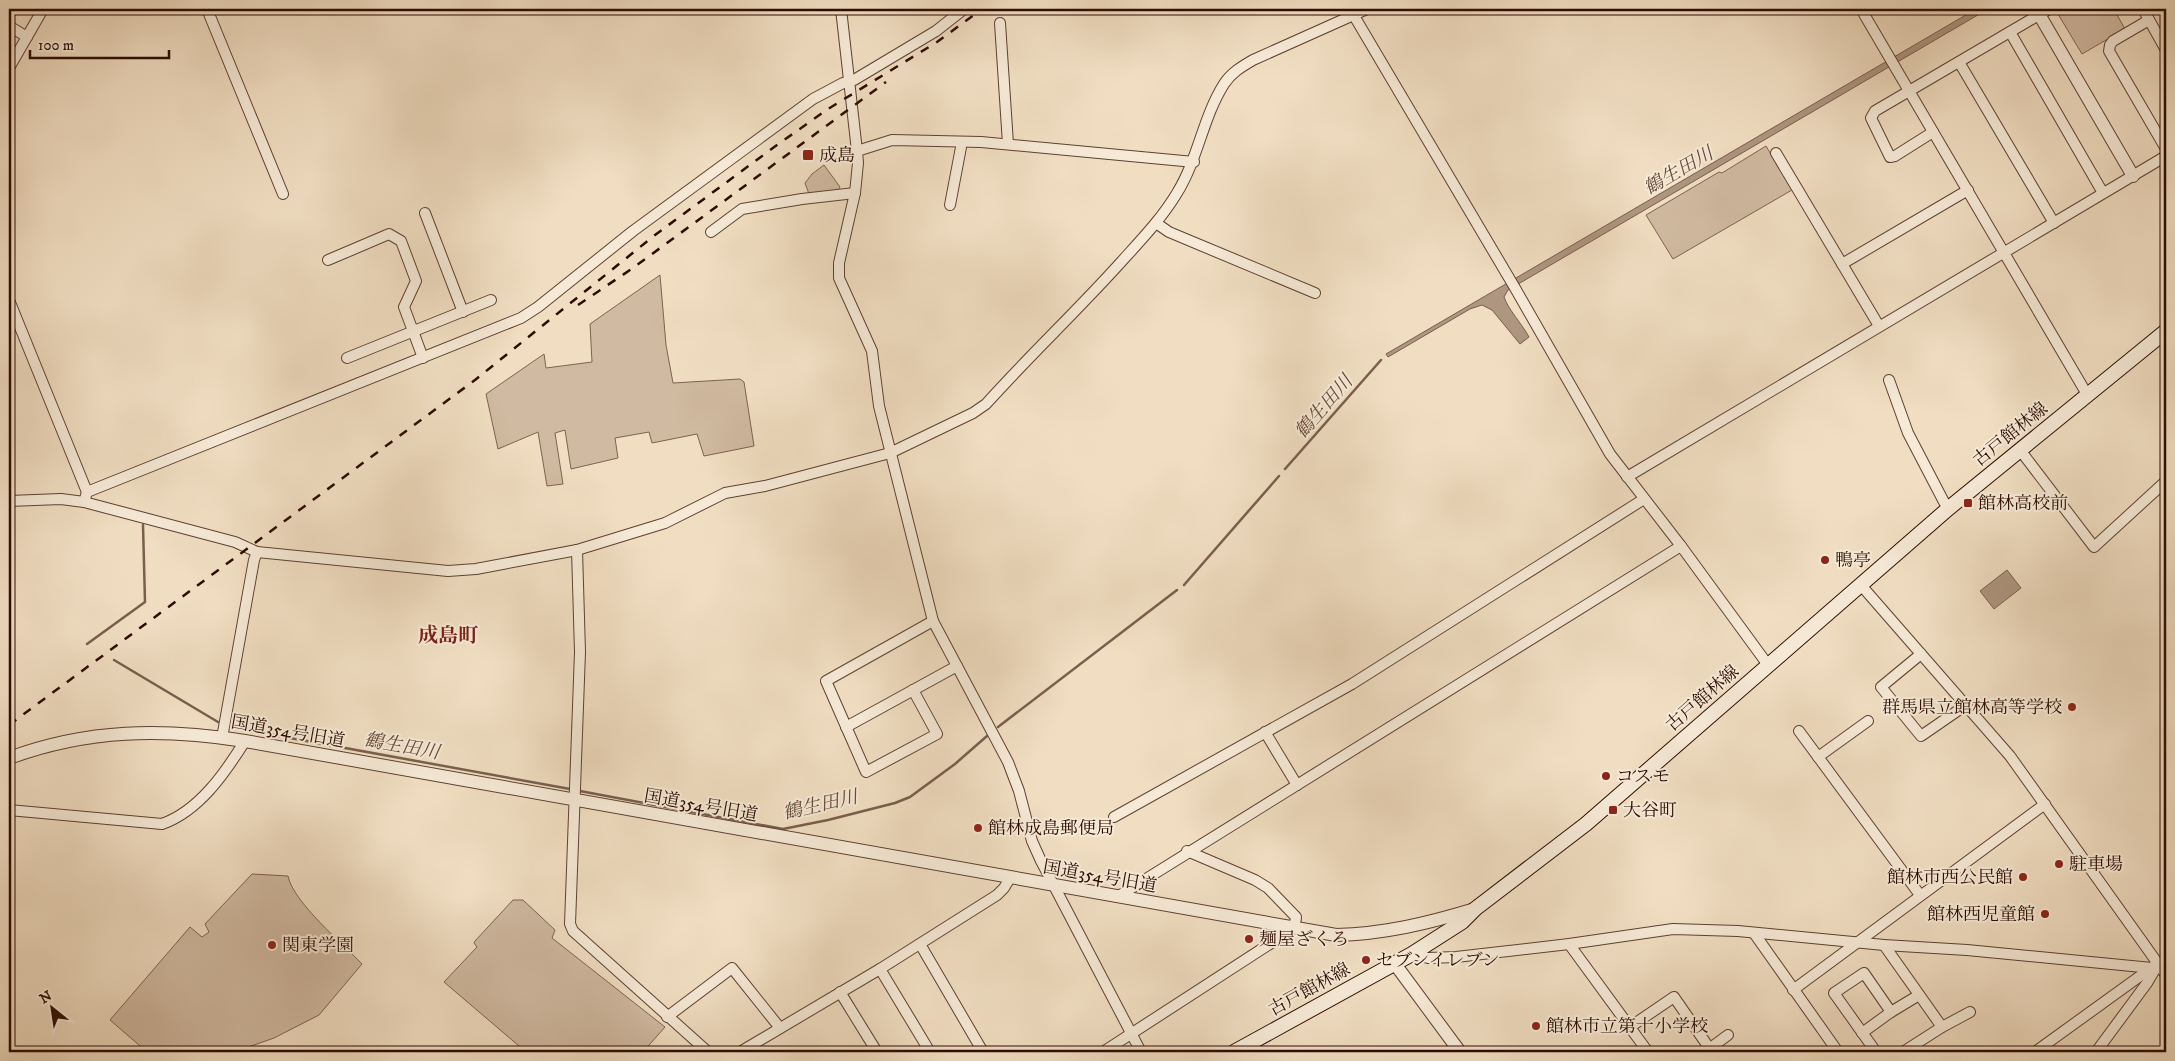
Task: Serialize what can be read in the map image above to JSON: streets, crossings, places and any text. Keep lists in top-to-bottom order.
{
  "streets": {
    "main road": ["古戸館林線"],
    "street": ["国道354号旧道"]
  },
  "crossings": [
    ["古戸館林線", "国道354号旧道"]
  ],
  "districts": ["成島町"],
  "water": ["鶴生田川"],
  "places": {
    "transit": ["成島", "館林高校前", "大谷町"],
    "other": [
      "鴨亭",
      "群馬県立館林高等学校",
      "コスモ",
      "館林成島郵便局",
      "駐車場",
      "館林市西公民館",
      "館林西児童館",
      "麺屋ざくろ",
      "関東学園",
      "セブンイレブン",
      "館林市立第十小学校"
    ]
  },
  "scale_bar": "100 m",
  "north": "top left"
}
